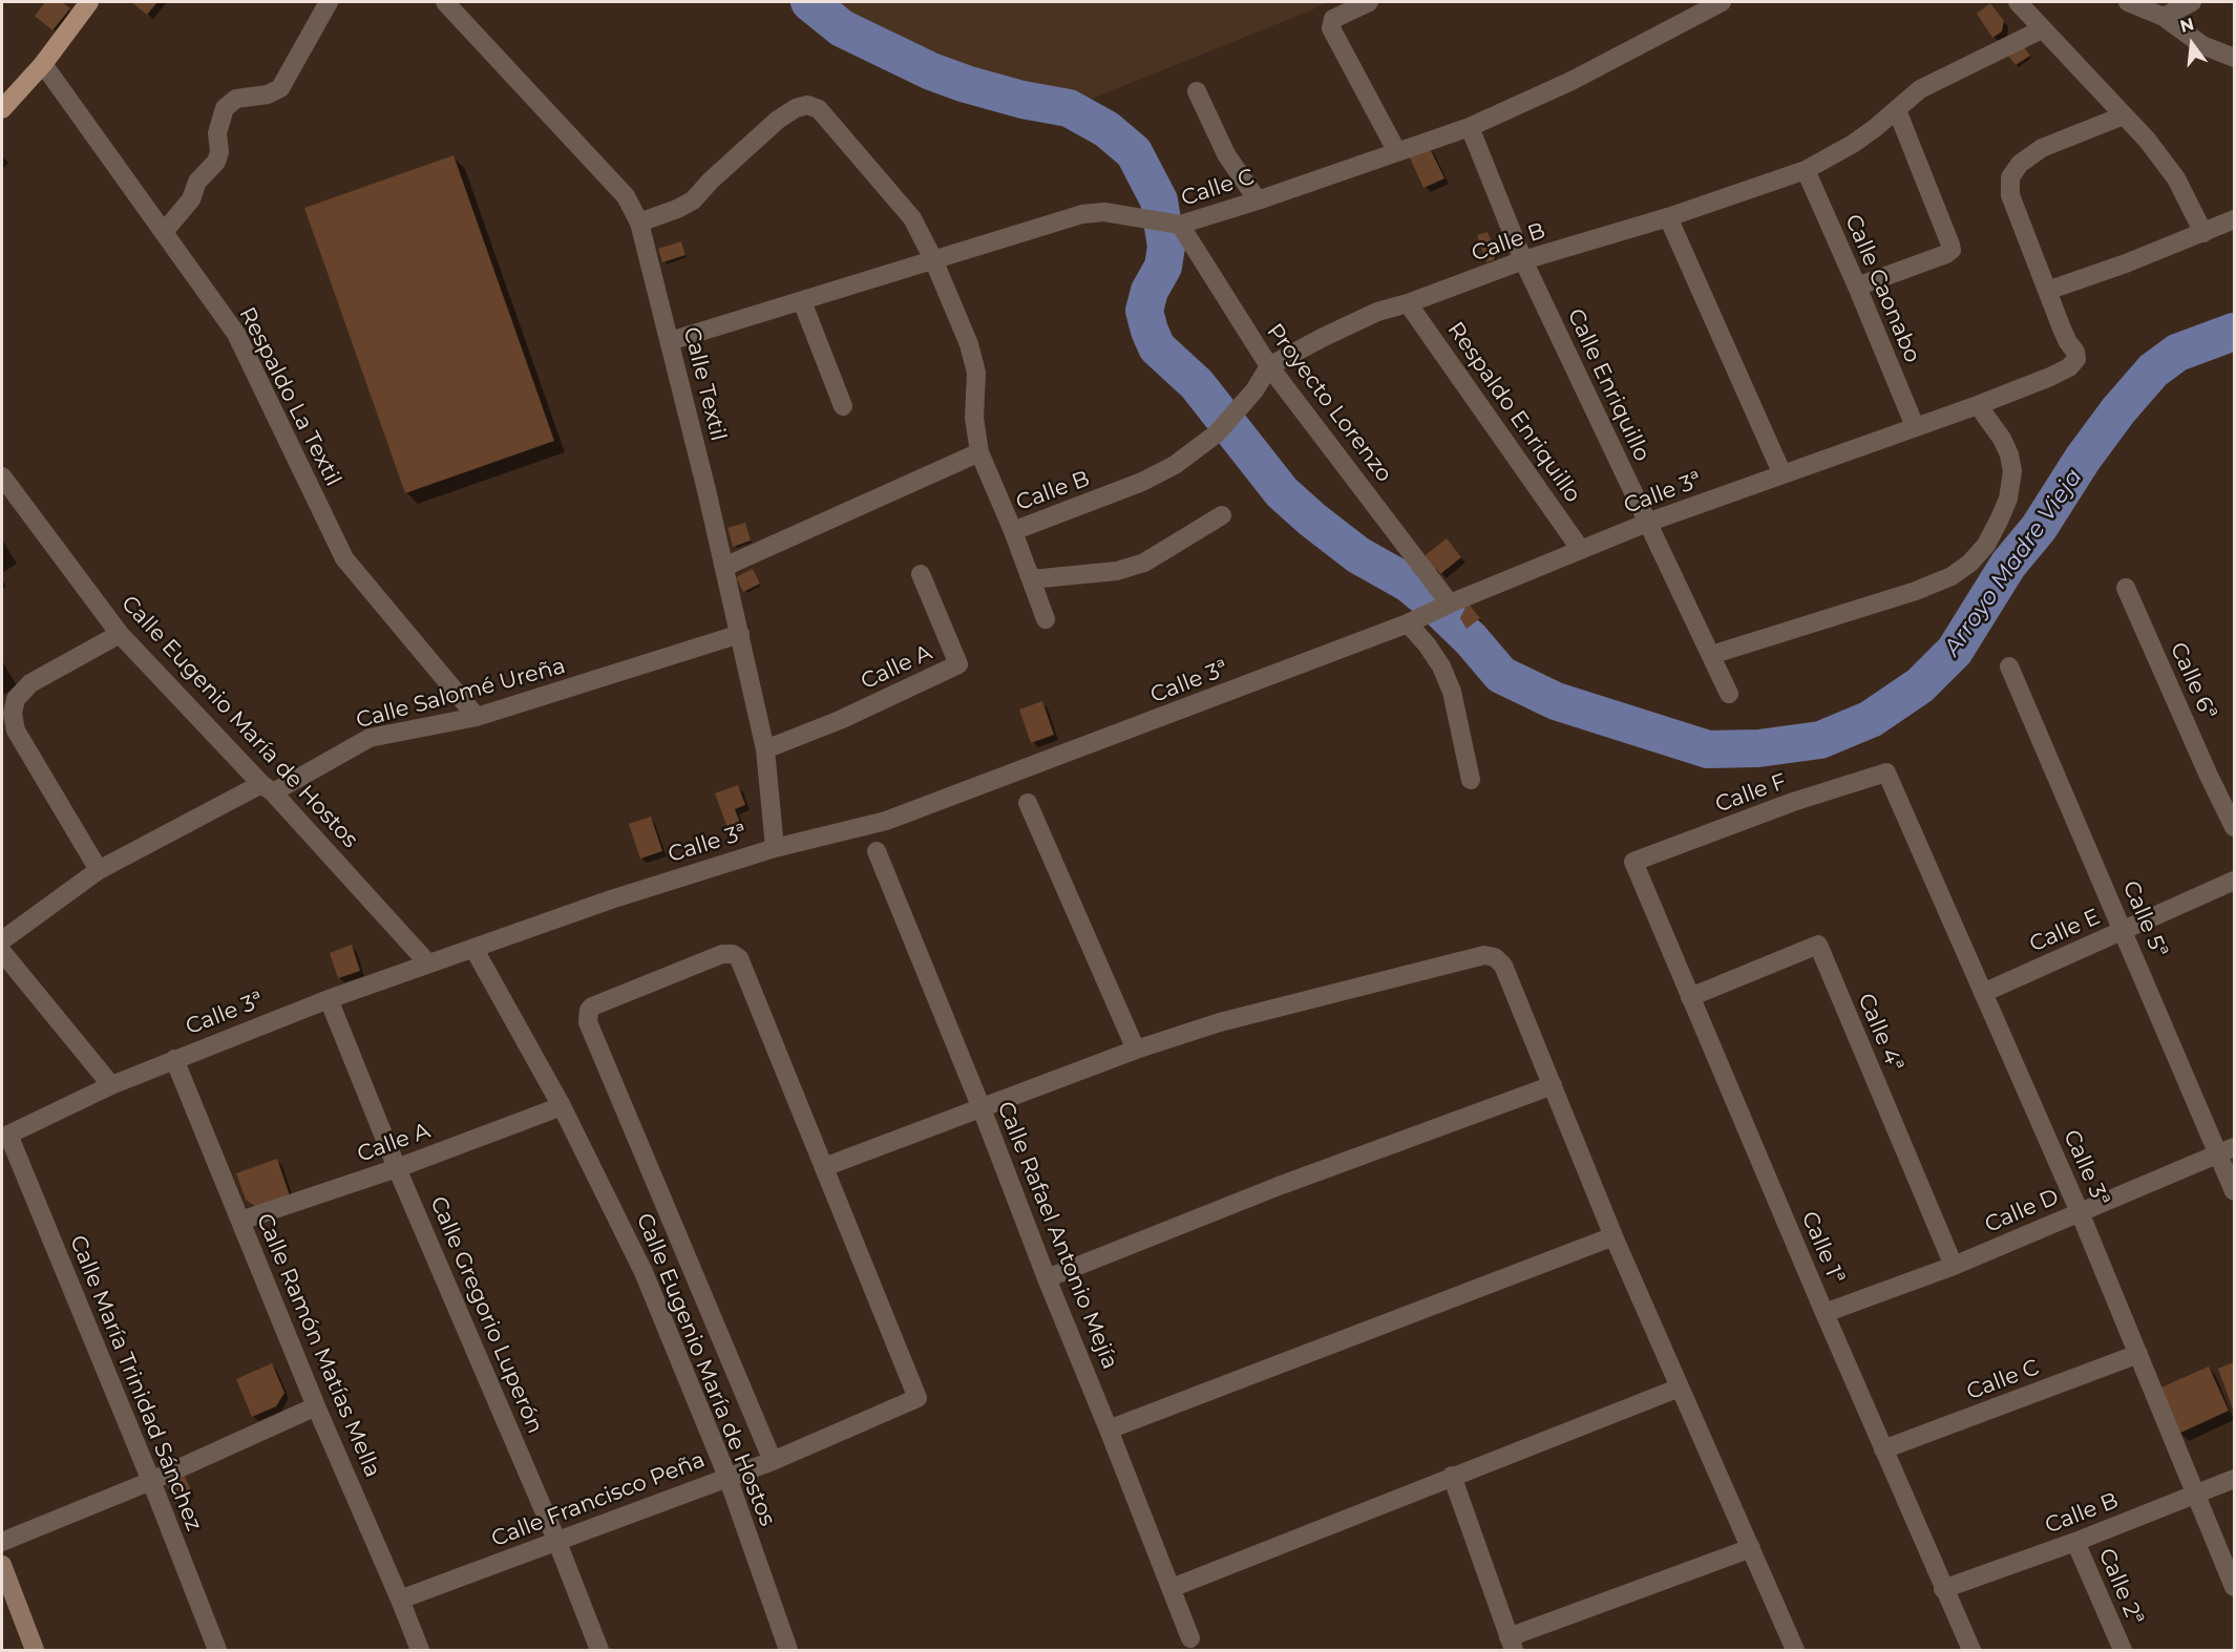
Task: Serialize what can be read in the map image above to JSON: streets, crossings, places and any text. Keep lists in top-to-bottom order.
{
  "streets": {
    "street": [
      "Calle C",
      "Calle B",
      "Calle Caonabo",
      "Calle Textil",
      "Calle Enriquillo",
      "Respaldo La Textil",
      "Proyecto Lorenzo",
      "Respaldo Enriquillo",
      "Calle 3ª",
      "Calle A",
      "Calle 6ª",
      "Calle Salomé Ureña",
      "Calle Eugenio María de Hostos",
      "Calle F",
      "Calle 5ª",
      "Calle E",
      "Calle 4ª",
      "Calle D",
      "Calle Rafael Antonio Mejía",
      "Calle 1ª",
      "Calle Gregorio Luperón",
      "Calle Ramón Matías Mella",
      "Calle María Trinidad Sánchez",
      "Calle Francisco Peña",
      "Calle 2ª"
    ]
  },
  "crossings": [
    ["Calle C", "Calle Textil"],
    ["Calle C", "Calle Enriquillo"],
    ["Calle C", "Proyecto Lorenzo"],
    ["Calle C", "Calle 3ª"],
    ["Calle C", "Calle 1ª"],
    ["Calle B", "Calle Caonabo"],
    ["Calle B", "Calle Enriquillo"],
    ["Calle B", "Proyecto Lorenzo"],
    ["Calle B", "Respaldo Enriquillo"],
    ["Calle B", "Calle 3ª"],
    ["Calle B", "Calle 1ª"],
    ["Calle B", "Calle 2ª"],
    ["Calle Caonabo", "Calle 3ª"],
    ["Calle Textil", "Calle 3ª"],
    ["Calle Textil", "Calle A"],
    ["Calle Textil", "Calle Salomé Ureña"],
    ["Calle Enriquillo", "Calle 3ª"],
    ["Respaldo La Textil", "Calle Salomé Ureña"],
    ["Proyecto Lorenzo", "Calle 3ª"],
    ["Respaldo Enriquillo", "Calle 3ª"],
    ["Calle 3ª", "Calle Eugenio María de Hostos"],
    ["Calle 3ª", "Calle F"],
    ["Calle 3ª", "Calle E"],
    ["Calle 3ª", "Calle D"],
    ["Calle 3ª", "Calle Gregorio Luperón"],
    ["Calle 3ª", "Calle Ramón Matías Mella"],
    ["Calle 3ª", "Calle María Trinidad Sánchez"],
    ["Calle A", "Calle Eugenio María de Hostos"],
    ["Calle A", "Calle Gregorio Luperón"],
    ["Calle A", "Calle Ramón Matías Mella"],
    ["Calle Salomé Ureña", "Calle Eugenio María de Hostos"],
    ["Calle Eugenio María de Hostos", "Calle Francisco Peña"],
    ["Calle F", "Calle 1ª"],
    ["Calle 5ª", "Calle E"],
    ["Calle 5ª", "Calle D"],
    ["Calle 4ª", "Calle D"],
    ["Calle 4ª", "Calle 1ª"],
    ["Calle D", "Calle 1ª"],
    ["Calle Gregorio Luperón", "Calle Francisco Peña"],
    ["Calle Ramón Matías Mella", "Calle Francisco Peña"]
  ],
  "water": ["Arroyo Madre Vieja"],
  "north": "top"
}
